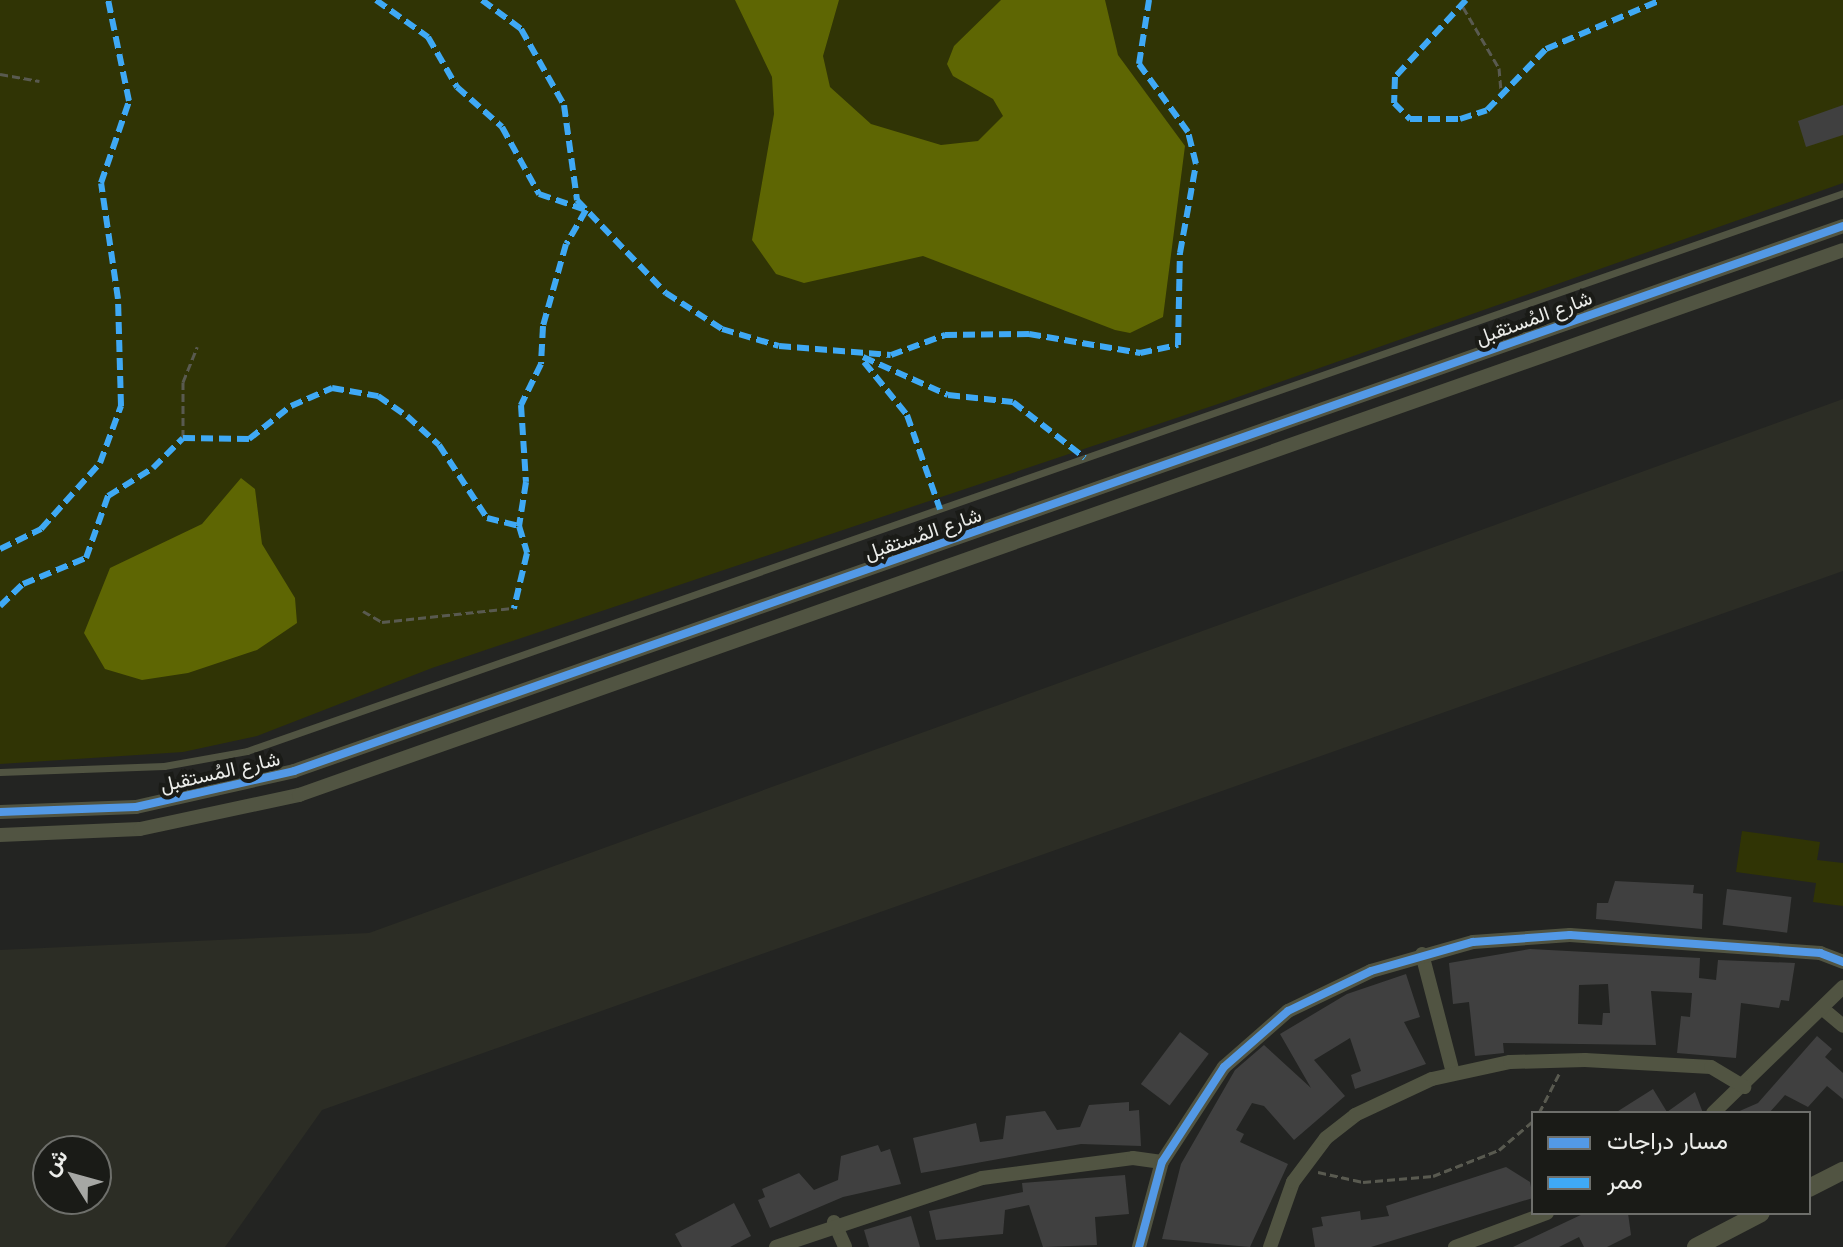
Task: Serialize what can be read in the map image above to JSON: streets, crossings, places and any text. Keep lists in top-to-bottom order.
{
  "streets": {
    "street": ["شارع المُستقبل"]
  },
  "legend": ["مسار دراجات", "ممر"],
  "north": "top left"
}
